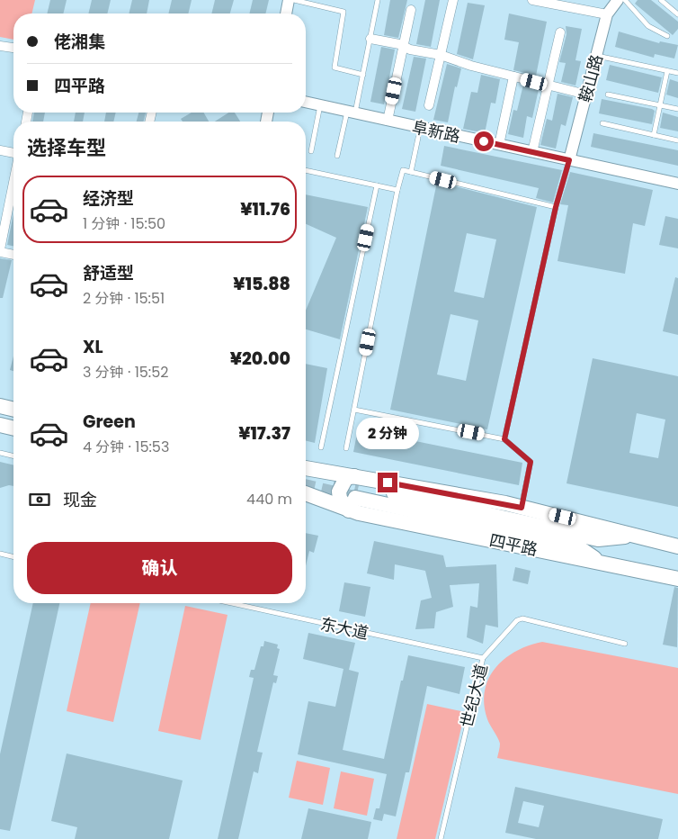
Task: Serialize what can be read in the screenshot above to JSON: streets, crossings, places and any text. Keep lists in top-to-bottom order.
{
  "streets": {
    "street": ["鞍山路", "阜新路"],
    "lane": ["东大道", "世纪大道"]
  },
  "crossings": [
    ["鞍山路", "阜新路"],
    ["东大道", "世纪大道"]
  ],
  "page": {
    "banner": ["佬湘集", "四平路"],
    "heading": "选择车型",
    "list": [
      {
        "name": "经济型",
        "note": "1 分钟 · 15:50",
        "value": "¥11.76"
      },
      {
        "name": "舒适型",
        "note": "2 分钟 · 15:51",
        "value": "¥15.88"
      },
      {
        "name": "XL",
        "note": "3 分钟 · 15:52",
        "value": "¥20.00"
      },
      {
        "name": "Green",
        "note": "4 分钟 · 15:53",
        "value": "¥17.37"
      }
    ],
    "bubble": "2 分钟",
    "pay": ["现金", "440 m"],
    "buttons": "确认"
  }
}
